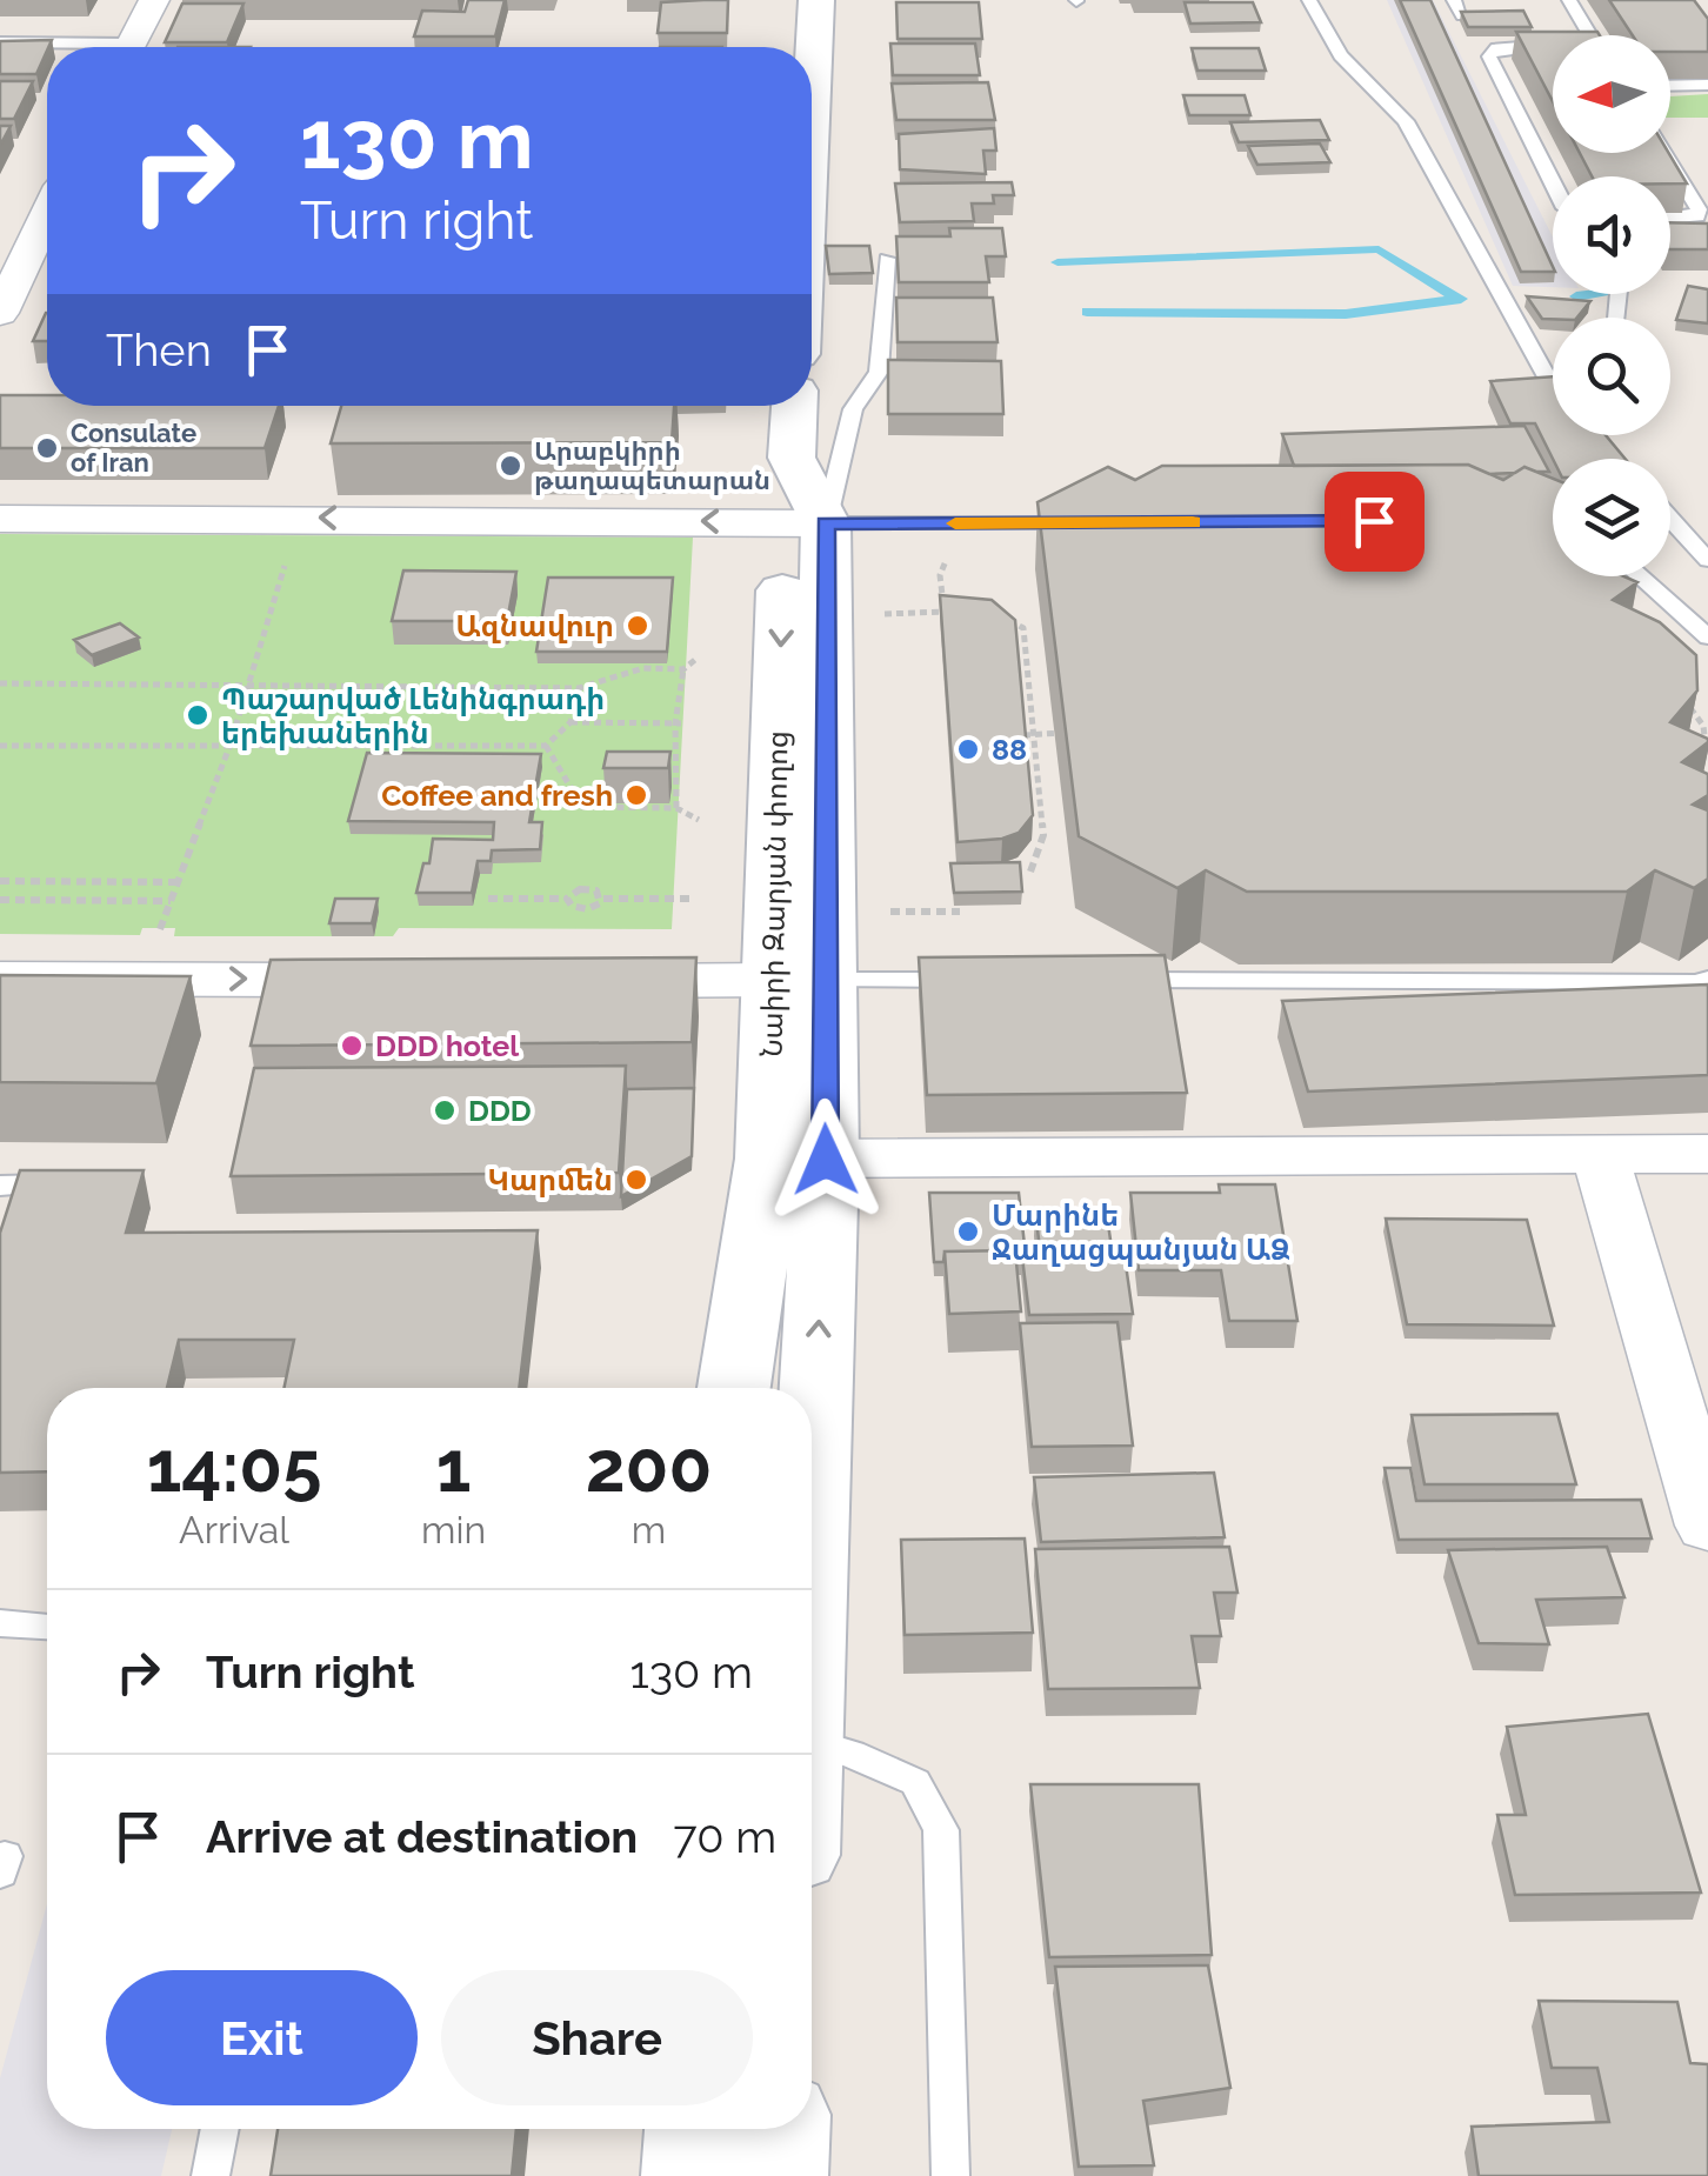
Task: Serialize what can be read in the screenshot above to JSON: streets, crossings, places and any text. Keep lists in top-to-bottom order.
{
  "streets": {
    "main road": ["Նաիրի Զարյան փողոց"]
  },
  "places": [
    "Consulate of Iran",
    "Արաբկիրի թաղապետարան",
    "Ազնավուր",
    "Պաշարված Լենինգրադի երեխաներին",
    "88",
    "Coffee and fresh",
    "DDD hotel",
    "DDD",
    "Կարմեն",
    "Մարինե Ջաղացպանյան ԱՁ"
  ],
  "north": "left",
  "page": {
    "turn": ["130 m", "Turn right"],
    "then": "Then",
    "eta": [
      "14:05",
      "Arrival",
      "1",
      "min",
      "200",
      "m"
    ],
    "list": [
      {
        "name": "Turn right",
        "value": "130 m"
      },
      {
        "name": "Arrive at destination",
        "value": "70 m"
      }
    ],
    "buttons": ["Exit", "Share"]
  }
}
